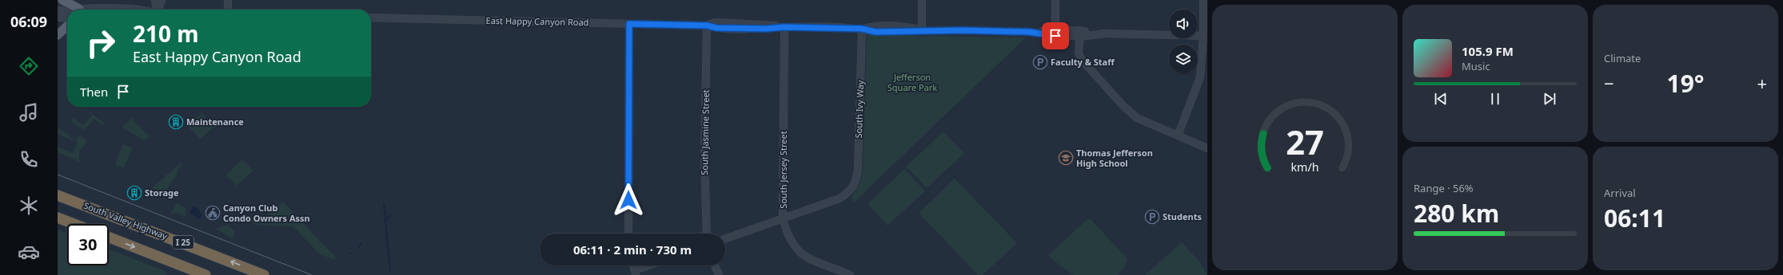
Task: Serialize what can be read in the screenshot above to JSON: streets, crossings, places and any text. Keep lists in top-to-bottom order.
{
  "streets": {
    "highway": ["South Valley Highway", "I 25"],
    "street": [
      "East Happy Canyon Road",
      "South Ivy Way",
      "South Jasmine Street",
      "South Jersey Street"
    ]
  },
  "crossings": [
    ["East Happy Canyon Road", "South Ivy Way"],
    ["East Happy Canyon Road", "South Jasmine Street"],
    ["East Happy Canyon Road", "South Jersey Street"],
    ["South Ivy Way", "South Jersey Street"]
  ],
  "parks": ["Jefferson Square Park"],
  "places": {
    "parking": ["Faculty & Staff", "Students"],
    "building": ["Maintenance", "Storage"],
    "school or university": ["Thomas Jefferson High School"],
    "public building": ["Canyon Club Condo Owners Assn"]
  },
  "page": {
    "tabs": "06:09",
    "tile": [
      "Climate",
      ["Range · 56%", "280 km"],
      ["Arrival", "06:11"]
    ],
    "turn": ["210 m", "East Happy Canyon Road"],
    "song": ["105.9 FM", "Music"],
    "heat": ["−", "19°", "+"],
    "then": "Then",
    "limit": "30",
    "trip": "06:11 · 2 min · 730 m",
    "gauge": ["27", "km/h"]
  }
}
